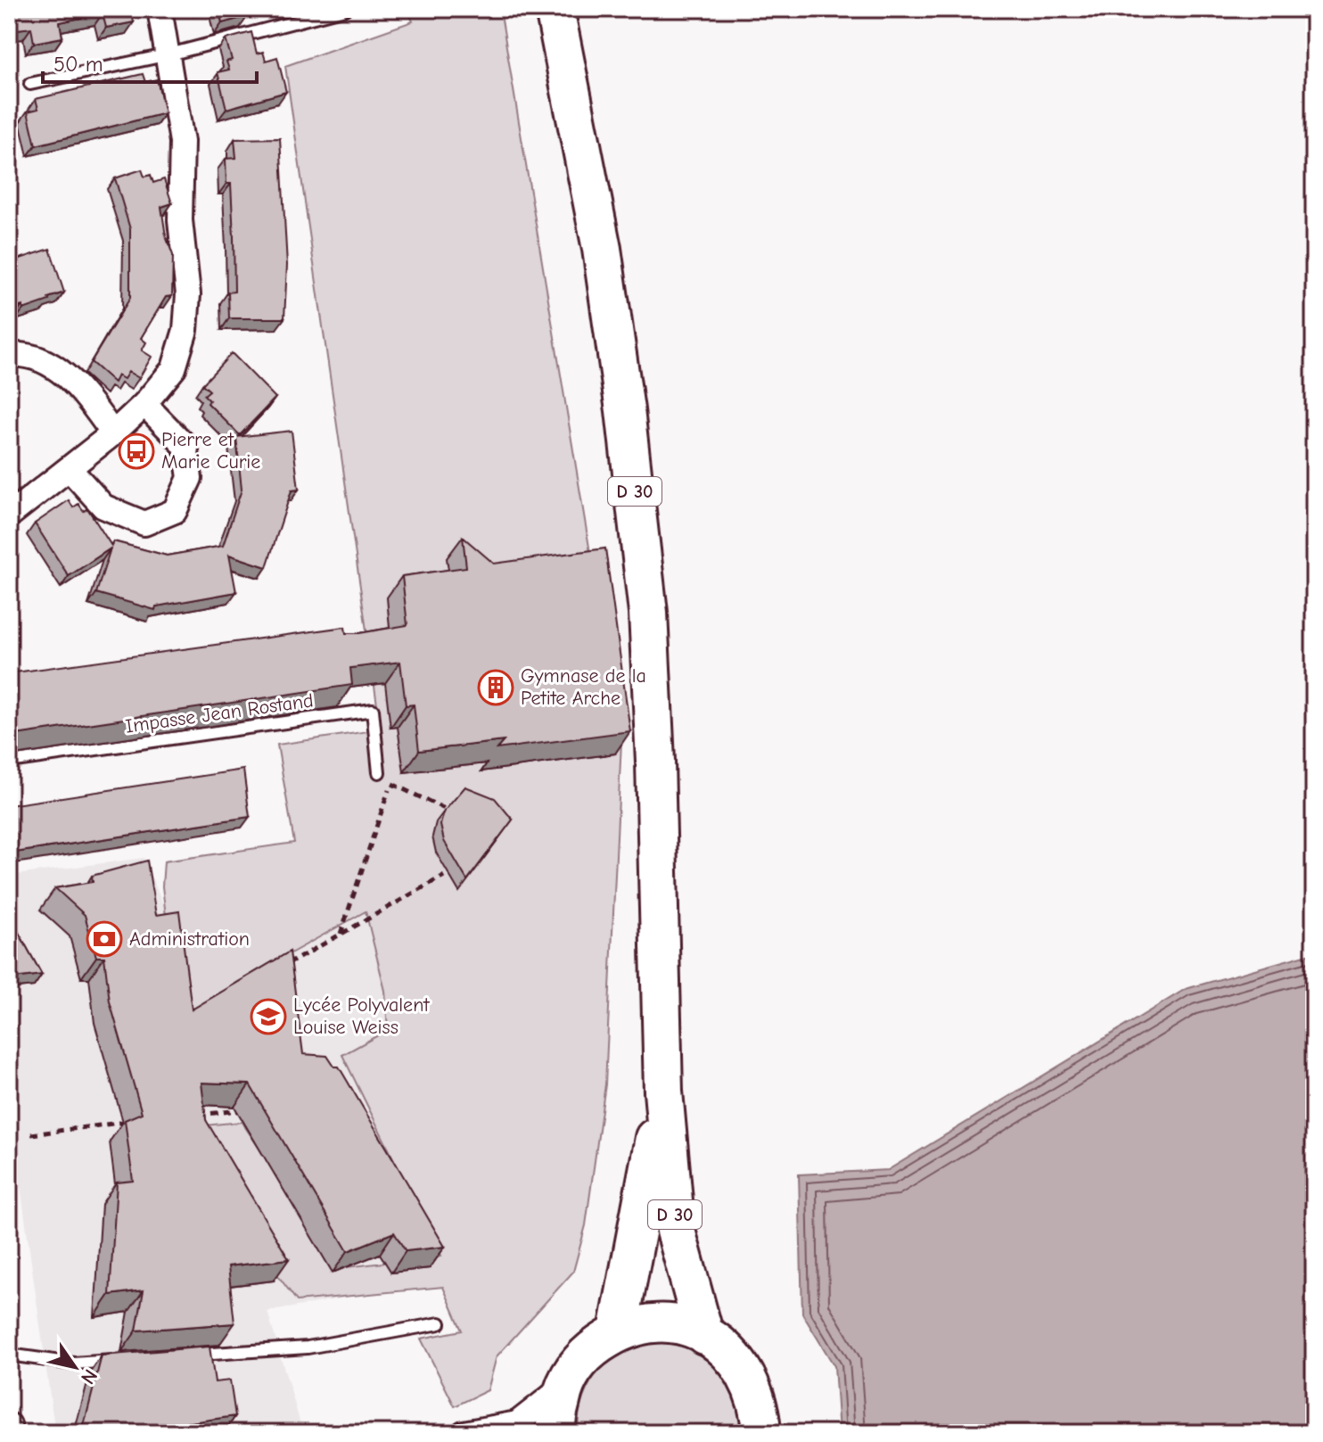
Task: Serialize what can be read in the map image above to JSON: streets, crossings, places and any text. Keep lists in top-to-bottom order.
{
  "streets": {
    "main road": ["D 30"],
    "lane": ["Impasse Jean Rostand"]
  },
  "places": {
    "bus stop": ["Pierre et Marie Curie"],
    "building": ["Gymnase de la Petite Arche"],
    "bank": ["Administration"],
    "school or university": ["Lycée Polyvalent Louise Weiss"]
  },
  "scale_bar": "50 m",
  "north": "bottom right"
}
